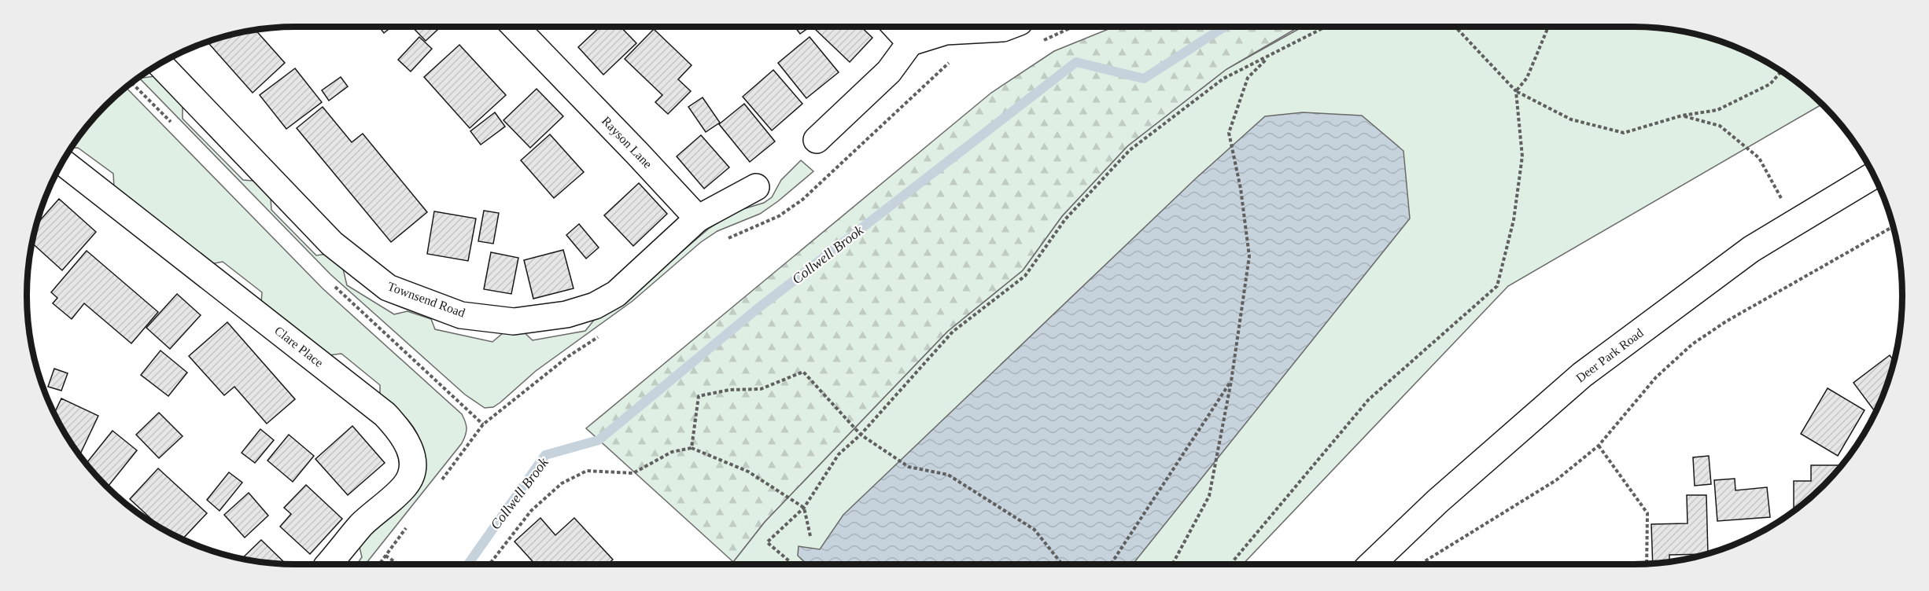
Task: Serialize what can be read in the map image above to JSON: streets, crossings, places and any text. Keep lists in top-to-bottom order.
{
  "streets": {
    "street": [
      "Rayson Lane",
      "Townsend Road",
      "Clare Place",
      "Deer Park Road"
    ]
  },
  "crossings": [
    ["Rayson Lane", "Townsend Road"]
  ],
  "water": ["Collwell Brook"]
}
